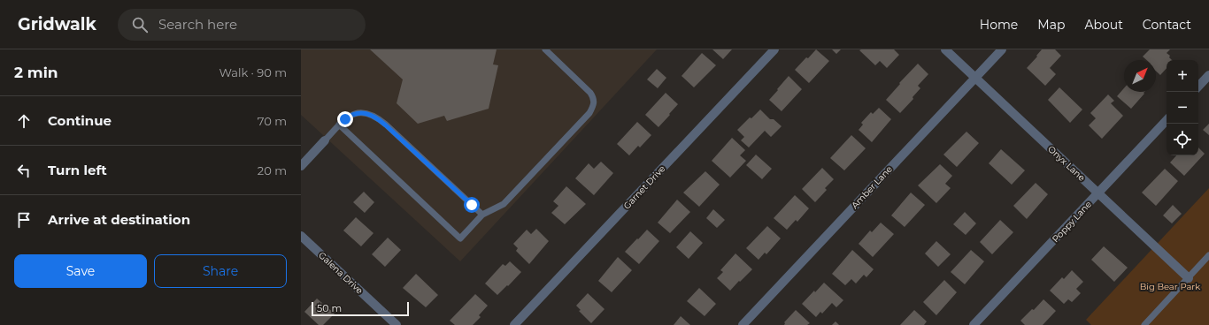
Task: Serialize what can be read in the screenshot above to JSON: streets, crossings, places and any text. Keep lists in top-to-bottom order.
{
  "streets": {
    "street": [
      "Onyx Lane",
      "Garnet Drive",
      "Amber Lane",
      "Poppy Lane",
      "Galena Drive"
    ]
  },
  "crossings": [
    ["Onyx Lane", "Amber Lane"],
    ["Onyx Lane", "Poppy Lane"]
  ],
  "parks": ["Big Bear Park"],
  "scale_bar": "50 m",
  "north": "top right",
  "page": {
    "header": "Gridwalk",
    "search": "Search here",
    "nav": [
      "Home",
      "Map",
      "About",
      "Contact"
    ],
    "heading": ["2 min", "Walk · 90 m"],
    "map_buttons": ["+", "−"],
    "list": [
      ["Continue", "70 m"],
      ["Turn left", "20 m"],
      "Arrive at destination"
    ],
    "buttons": ["Save", "Share"],
    "scale": "50 m"
  }
}
